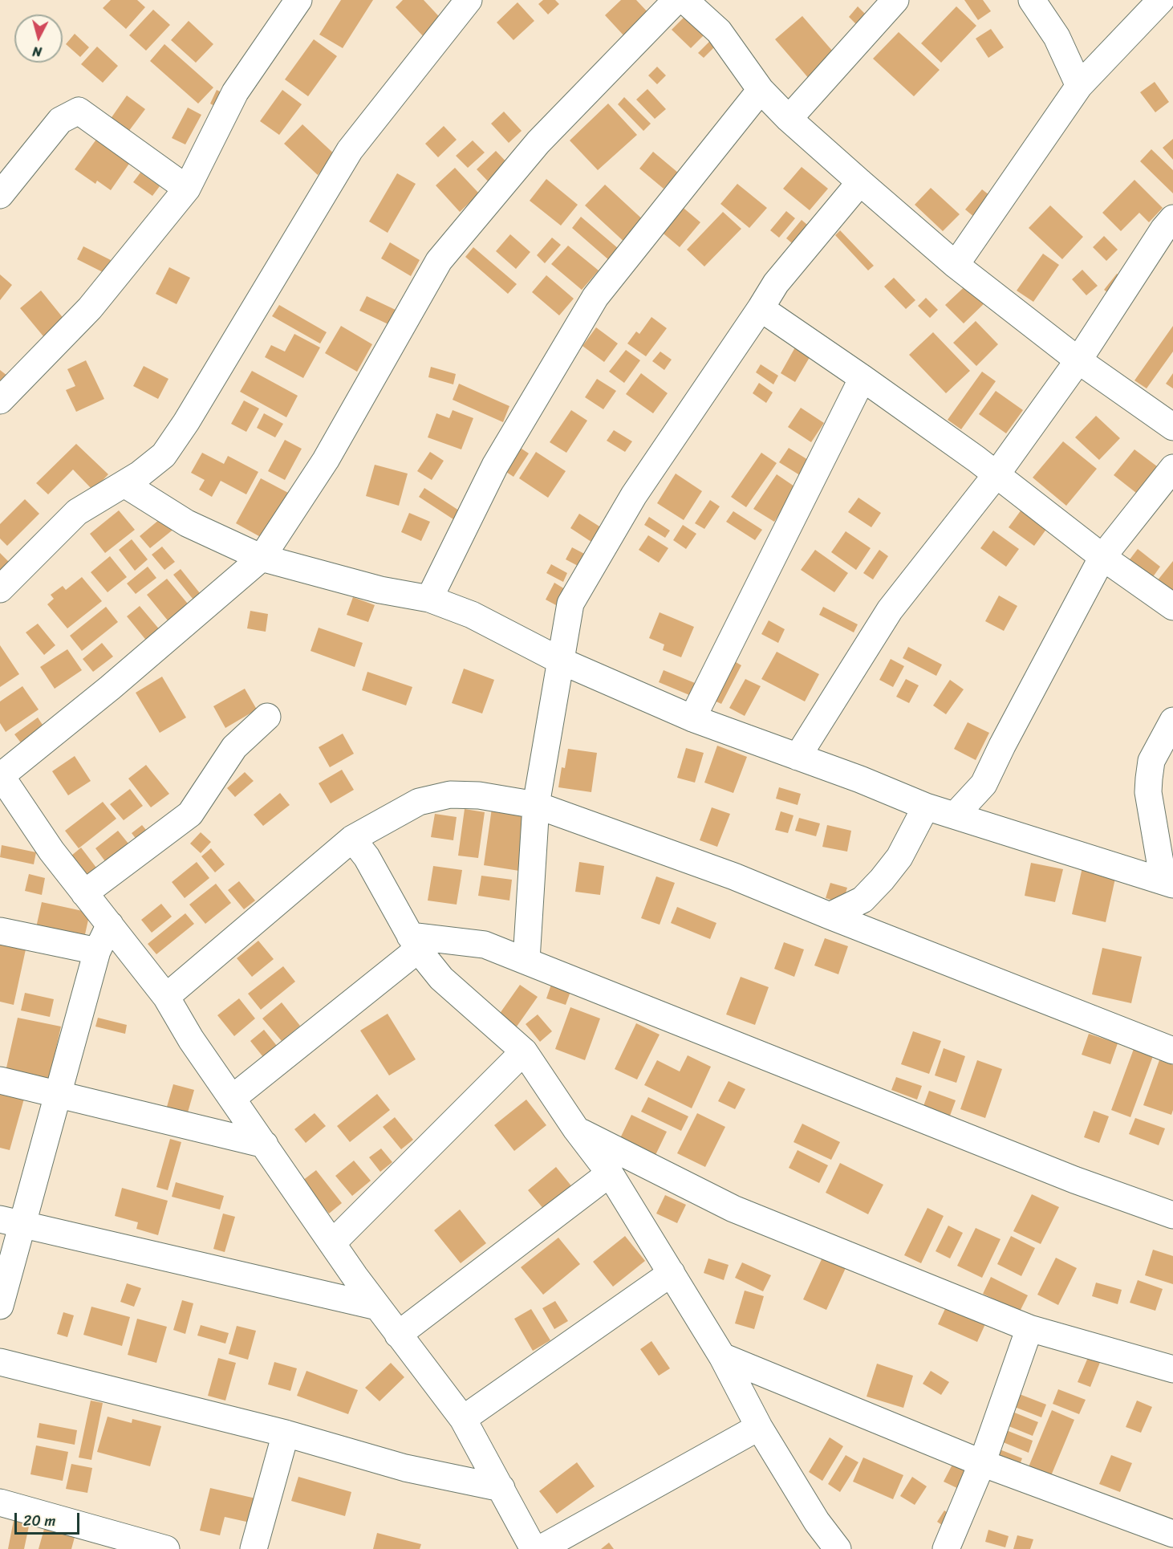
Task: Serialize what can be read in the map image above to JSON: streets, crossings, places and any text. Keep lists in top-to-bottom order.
{
  "scale_bar": "20 m",
  "north": "bottom"
}
